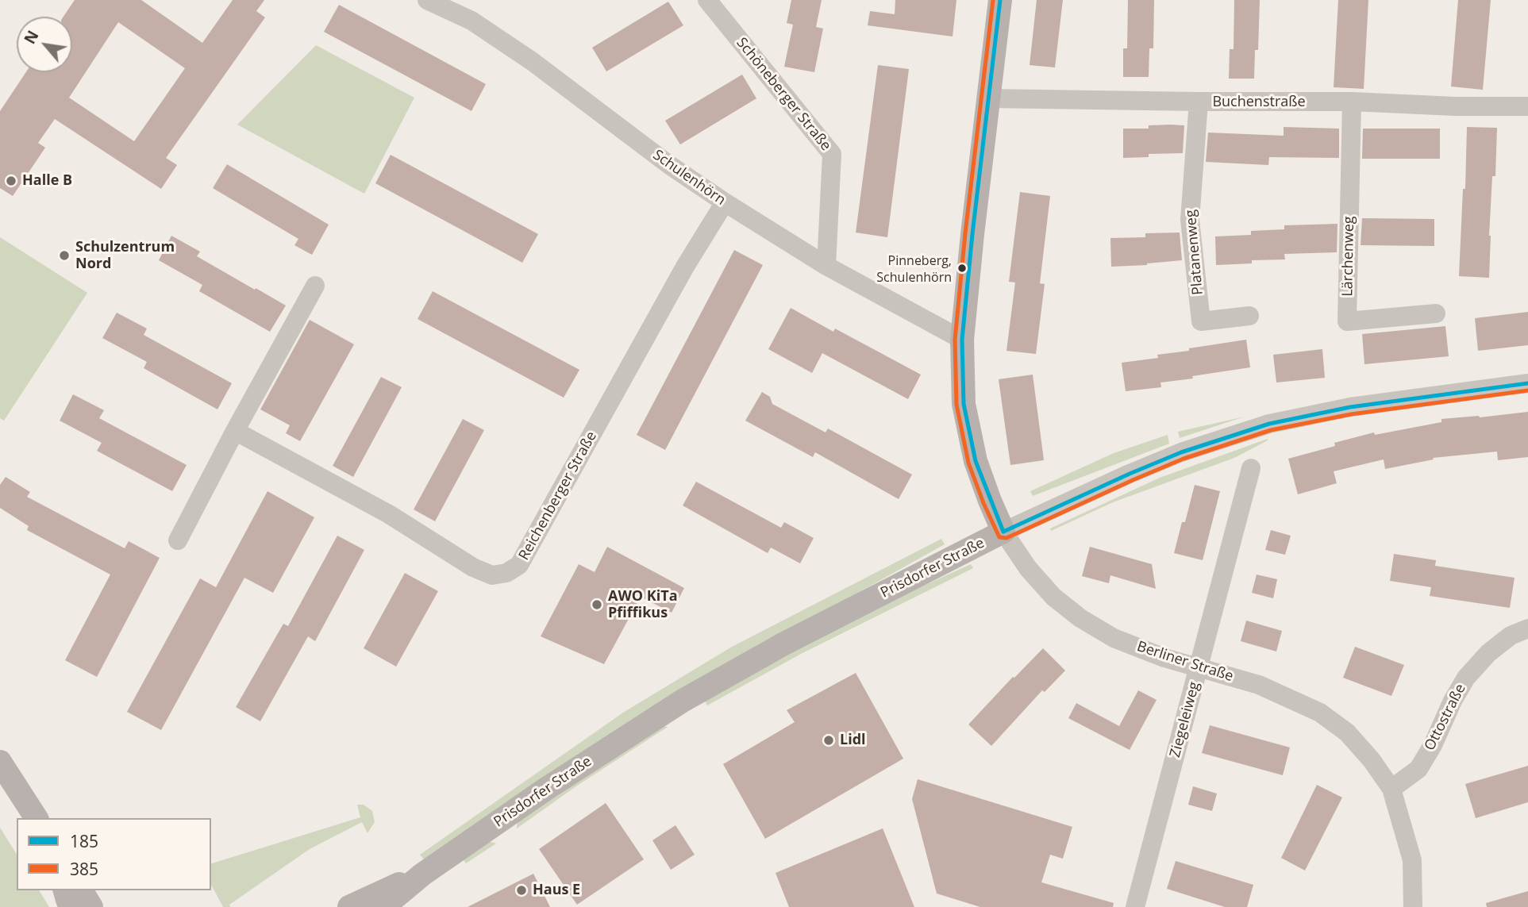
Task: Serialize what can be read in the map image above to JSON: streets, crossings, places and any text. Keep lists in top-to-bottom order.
{
  "streets": {
    "main road": ["Prisdorfer Straße", "Berliner Straße"],
    "street": [
      "Schöneberger Straße",
      "Buchenstraße",
      "Schulenhörn",
      "Platanenweg",
      "Lärchenweg",
      "Reichenberger Straße",
      "Ottostraße",
      "Ziegeleiweg"
    ]
  },
  "crossings": [
    ["Schöneberger Straße", "Schulenhörn"],
    ["Buchenstraße", "Platanenweg"],
    ["Buchenstraße", "Lärchenweg"],
    ["Buchenstraße", "Berliner Straße"],
    ["Schulenhörn", "Reichenberger Straße"],
    ["Schulenhörn", "Berliner Straße"],
    ["Prisdorfer Straße", "Berliner Straße"],
    ["Berliner Straße", "Ottostraße"],
    ["Berliner Straße", "Ziegeleiweg"]
  ],
  "places": [
    "Halle B",
    "Schulzentrum Nord",
    "Pinneberg, Schulenhörn",
    "AWO KiTa Pfiffikus",
    "Lidl",
    "Haus E"
  ],
  "lines": ["transit line 185", "transit line 385"],
  "legend": ["185", "385"],
  "north": "top left"
}
